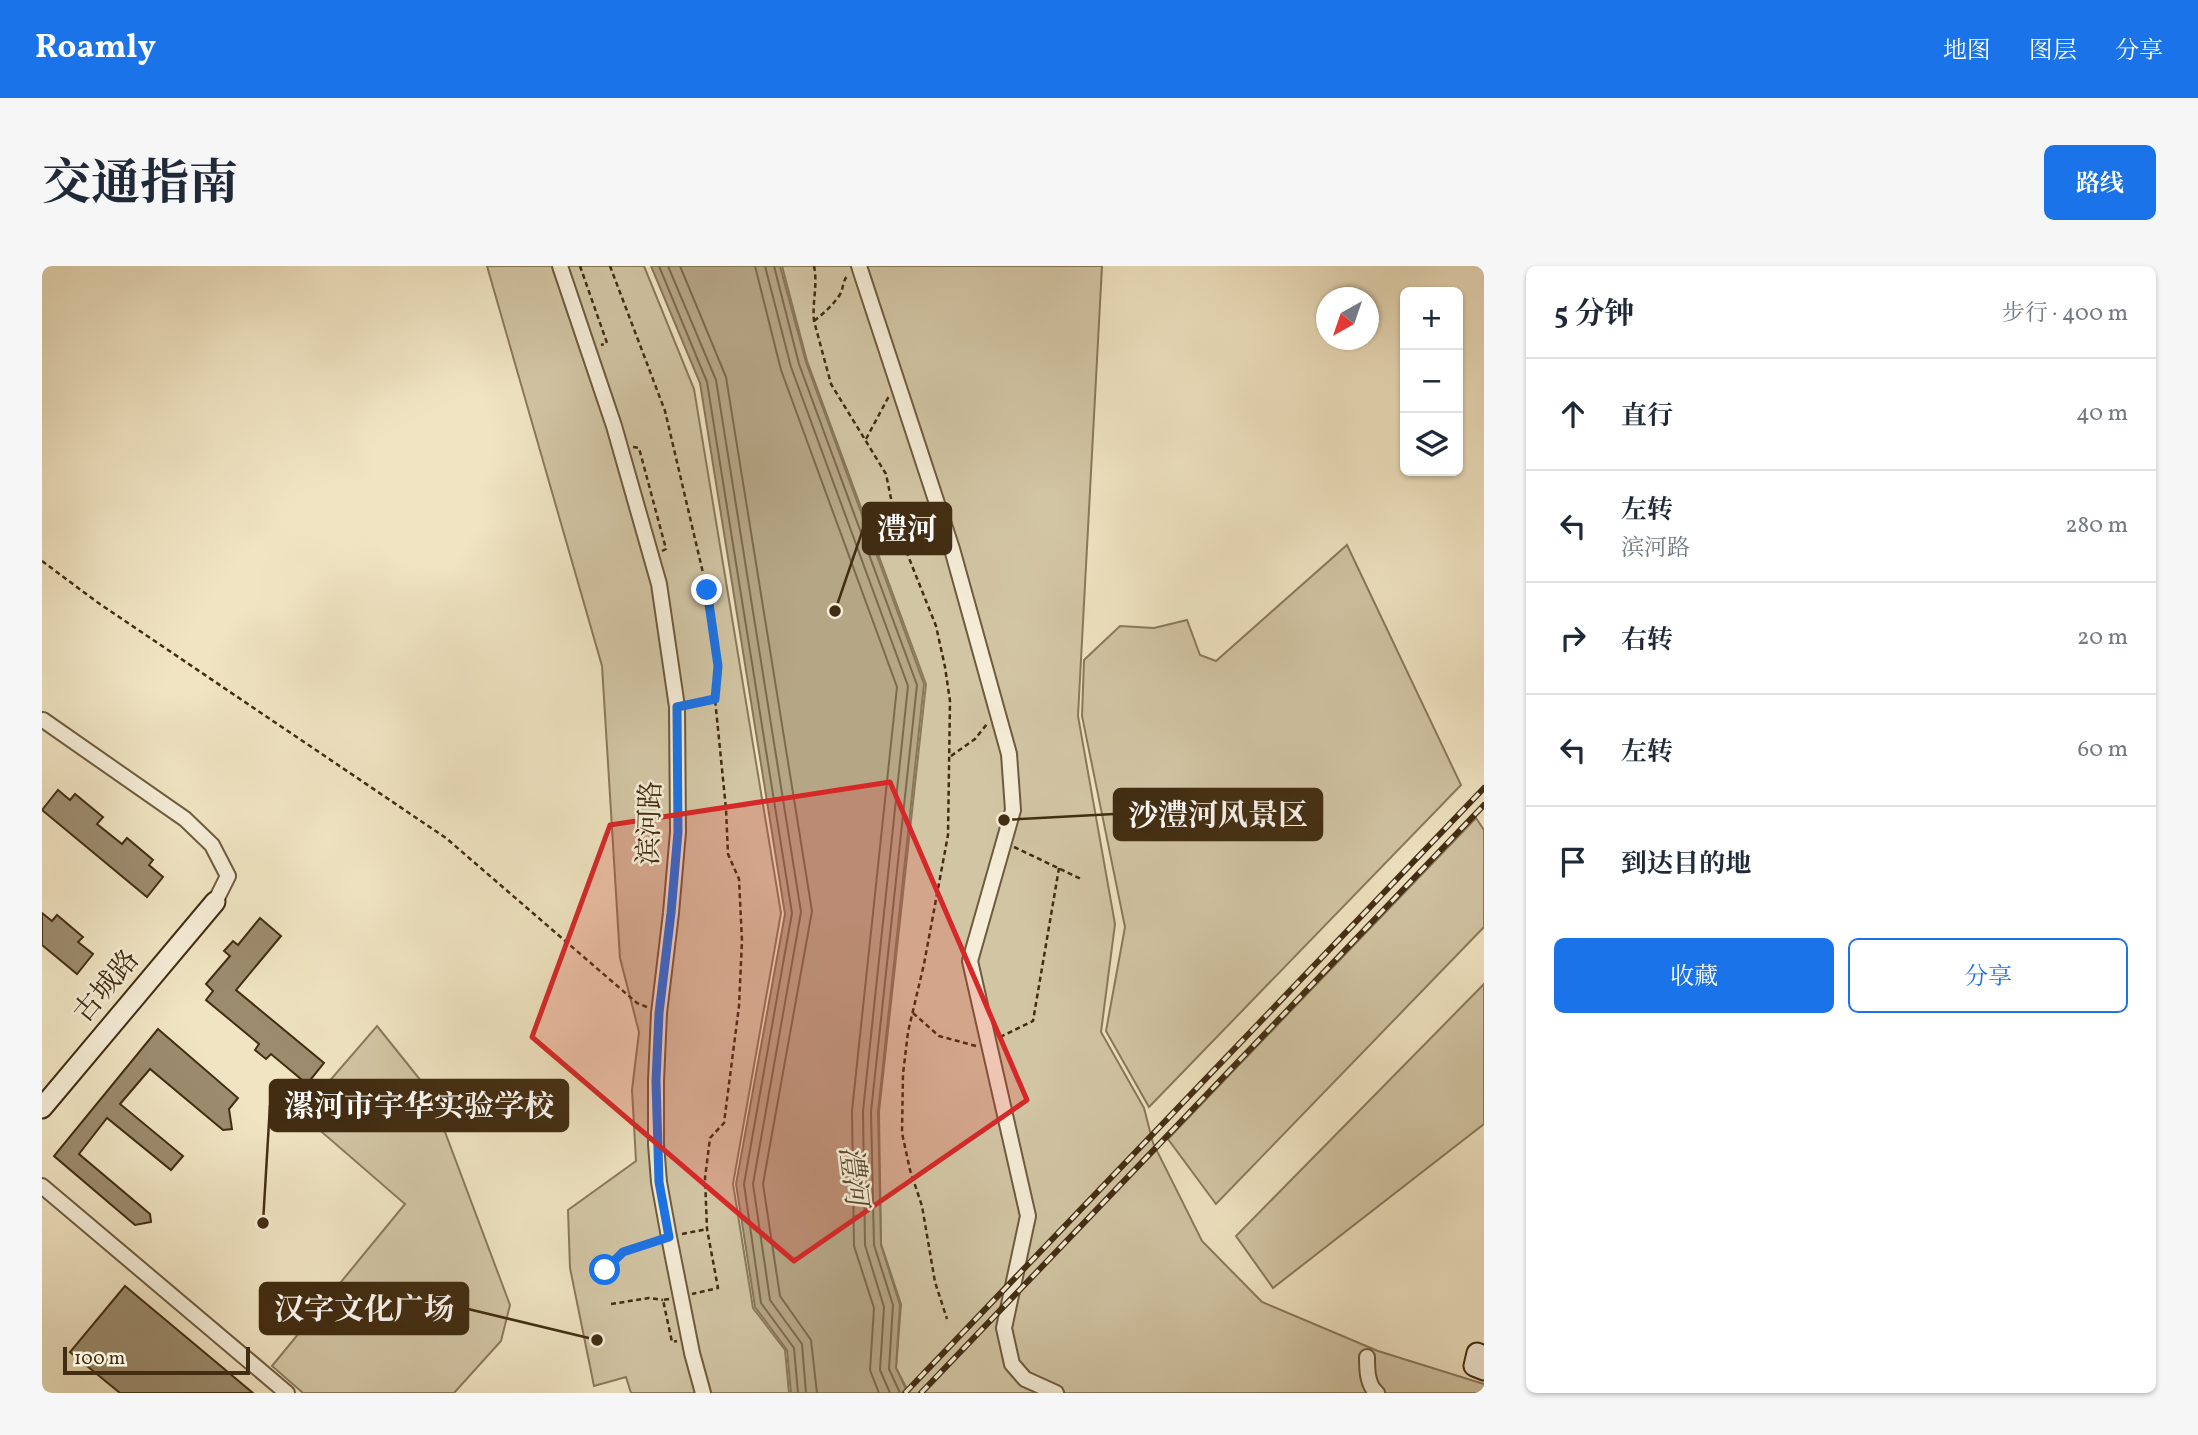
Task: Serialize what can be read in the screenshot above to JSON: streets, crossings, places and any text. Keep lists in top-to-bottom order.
{
  "streets": {
    "street": ["滨河路", "古城路"]
  },
  "water": ["澧河"],
  "places": [
    "澧河",
    "沙澧河风景区",
    "漯河市宇华实验学校",
    "汉字文化广场"
  ],
  "scale_bar": "100 m",
  "north": "bottom left",
  "page": {
    "header": "Roamly",
    "nav": ["地图", "图层", "分享"],
    "title": "交通指南",
    "buttons": [
      "路线",
      ["收藏", "分享"]
    ],
    "heading": ["5 分钟", "步行 · 400 m"],
    "map_buttons": ["+", "−"],
    "list": [
      ["直行", "40 m"],
      ["左转", "滨河路", "280 m"],
      ["右转", "20 m"],
      ["左转", "60 m"],
      "到达目的地"
    ],
    "scale": "100 m"
  }
}
